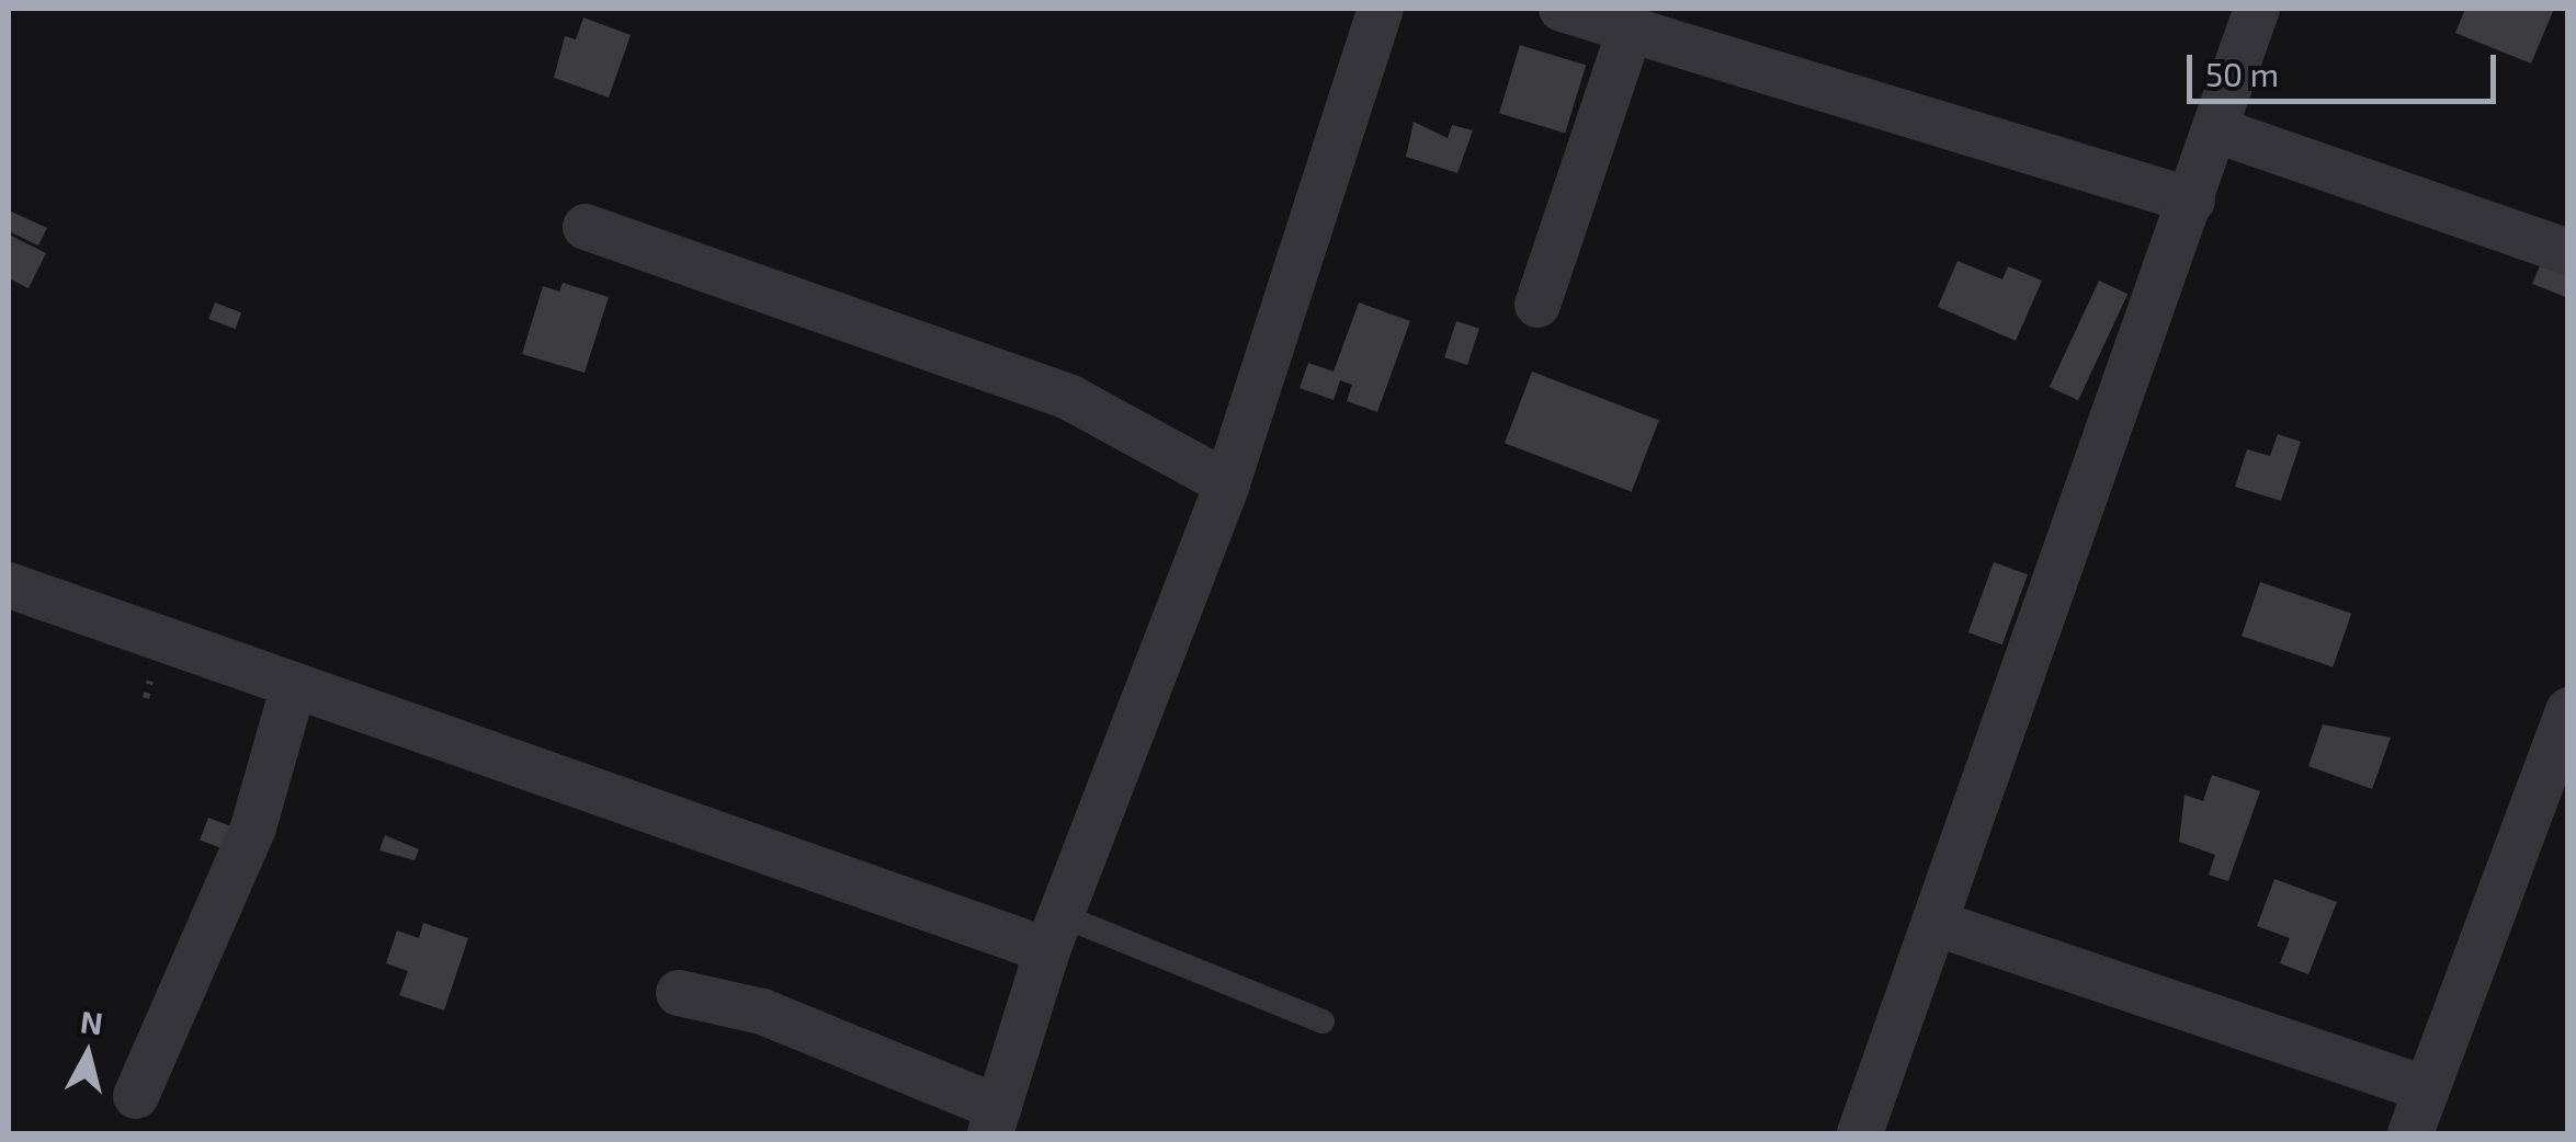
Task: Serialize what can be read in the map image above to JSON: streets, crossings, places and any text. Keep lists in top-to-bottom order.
{
  "scale_bar": "50 m",
  "north": "top"
}
